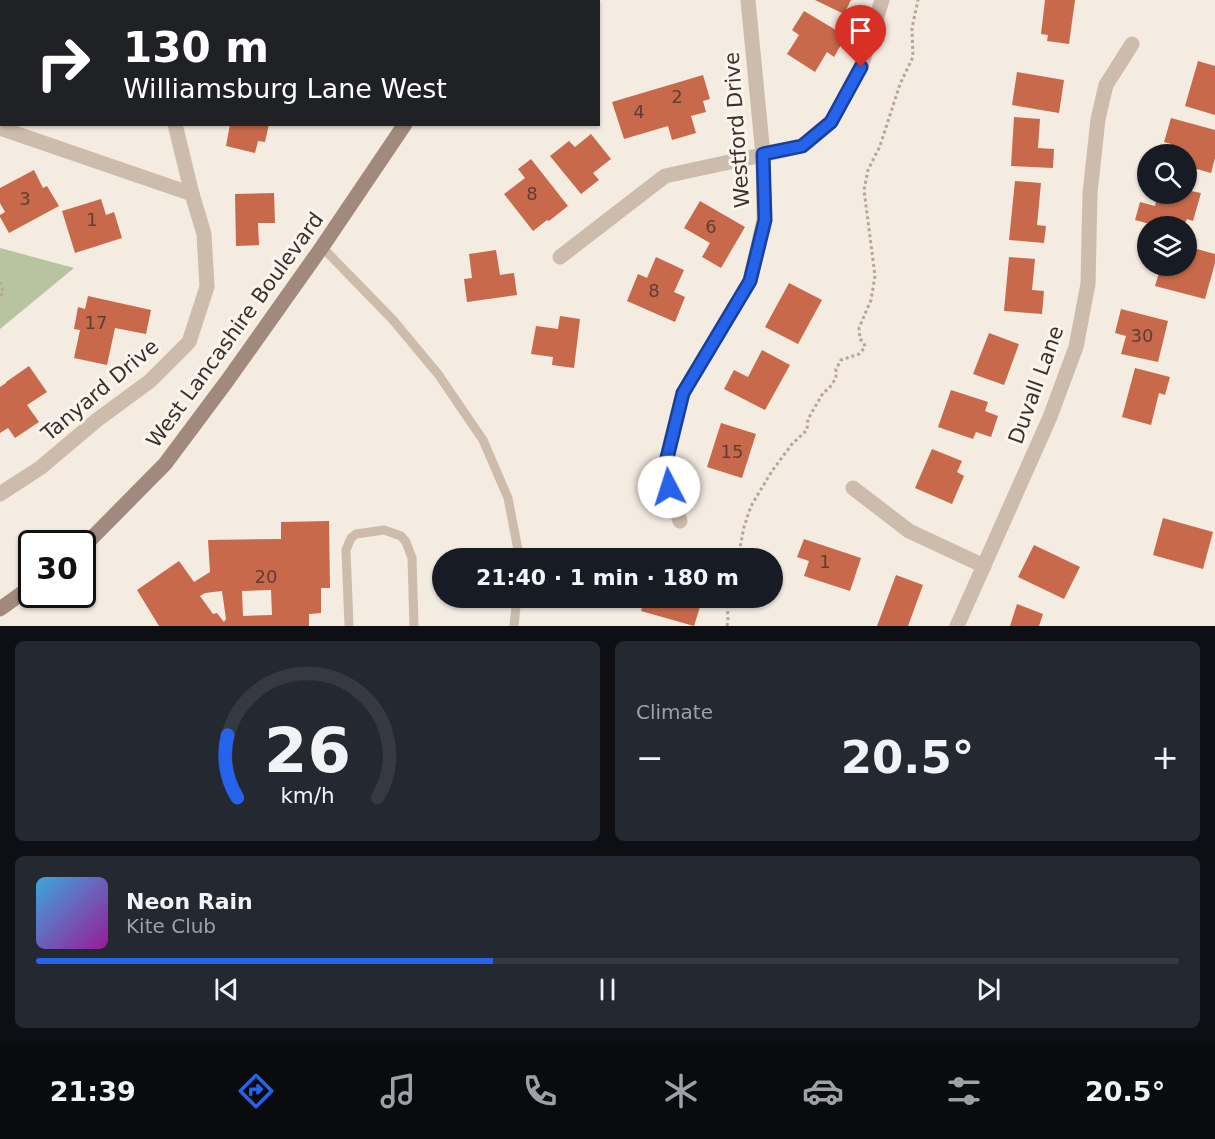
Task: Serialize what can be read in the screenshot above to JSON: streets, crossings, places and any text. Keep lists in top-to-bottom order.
{
  "streets": {
    "main road": ["West Lancashire Boulevard"],
    "street": ["Westford Drive", "Duvall Lane", "Tanyard Drive"]
  },
  "house_numbers": [
    "2",
    "4",
    "8",
    "3",
    "1",
    "6",
    "8",
    "17",
    "30",
    "15",
    "1",
    "20"
  ],
  "page": {
    "turn": ["130 m", "Williamsburg Lane West"],
    "limit": "30",
    "trip": "21:40 · 1 min · 180 m",
    "tile": "Climate",
    "heat": ["−", "20.5°", "+"],
    "song": ["Neon Rain", "Kite Club"],
    "tabs": ["21:39", "20.5°"],
    "gauge": ["26", "km/h"]
  }
}
